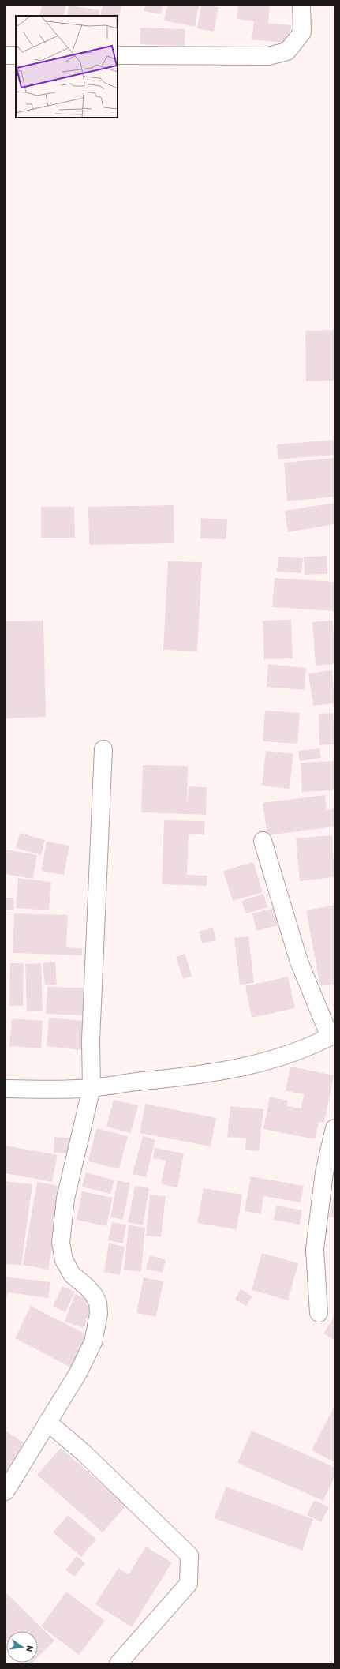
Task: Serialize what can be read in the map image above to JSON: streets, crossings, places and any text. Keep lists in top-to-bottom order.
{
  "north": "right"
}
